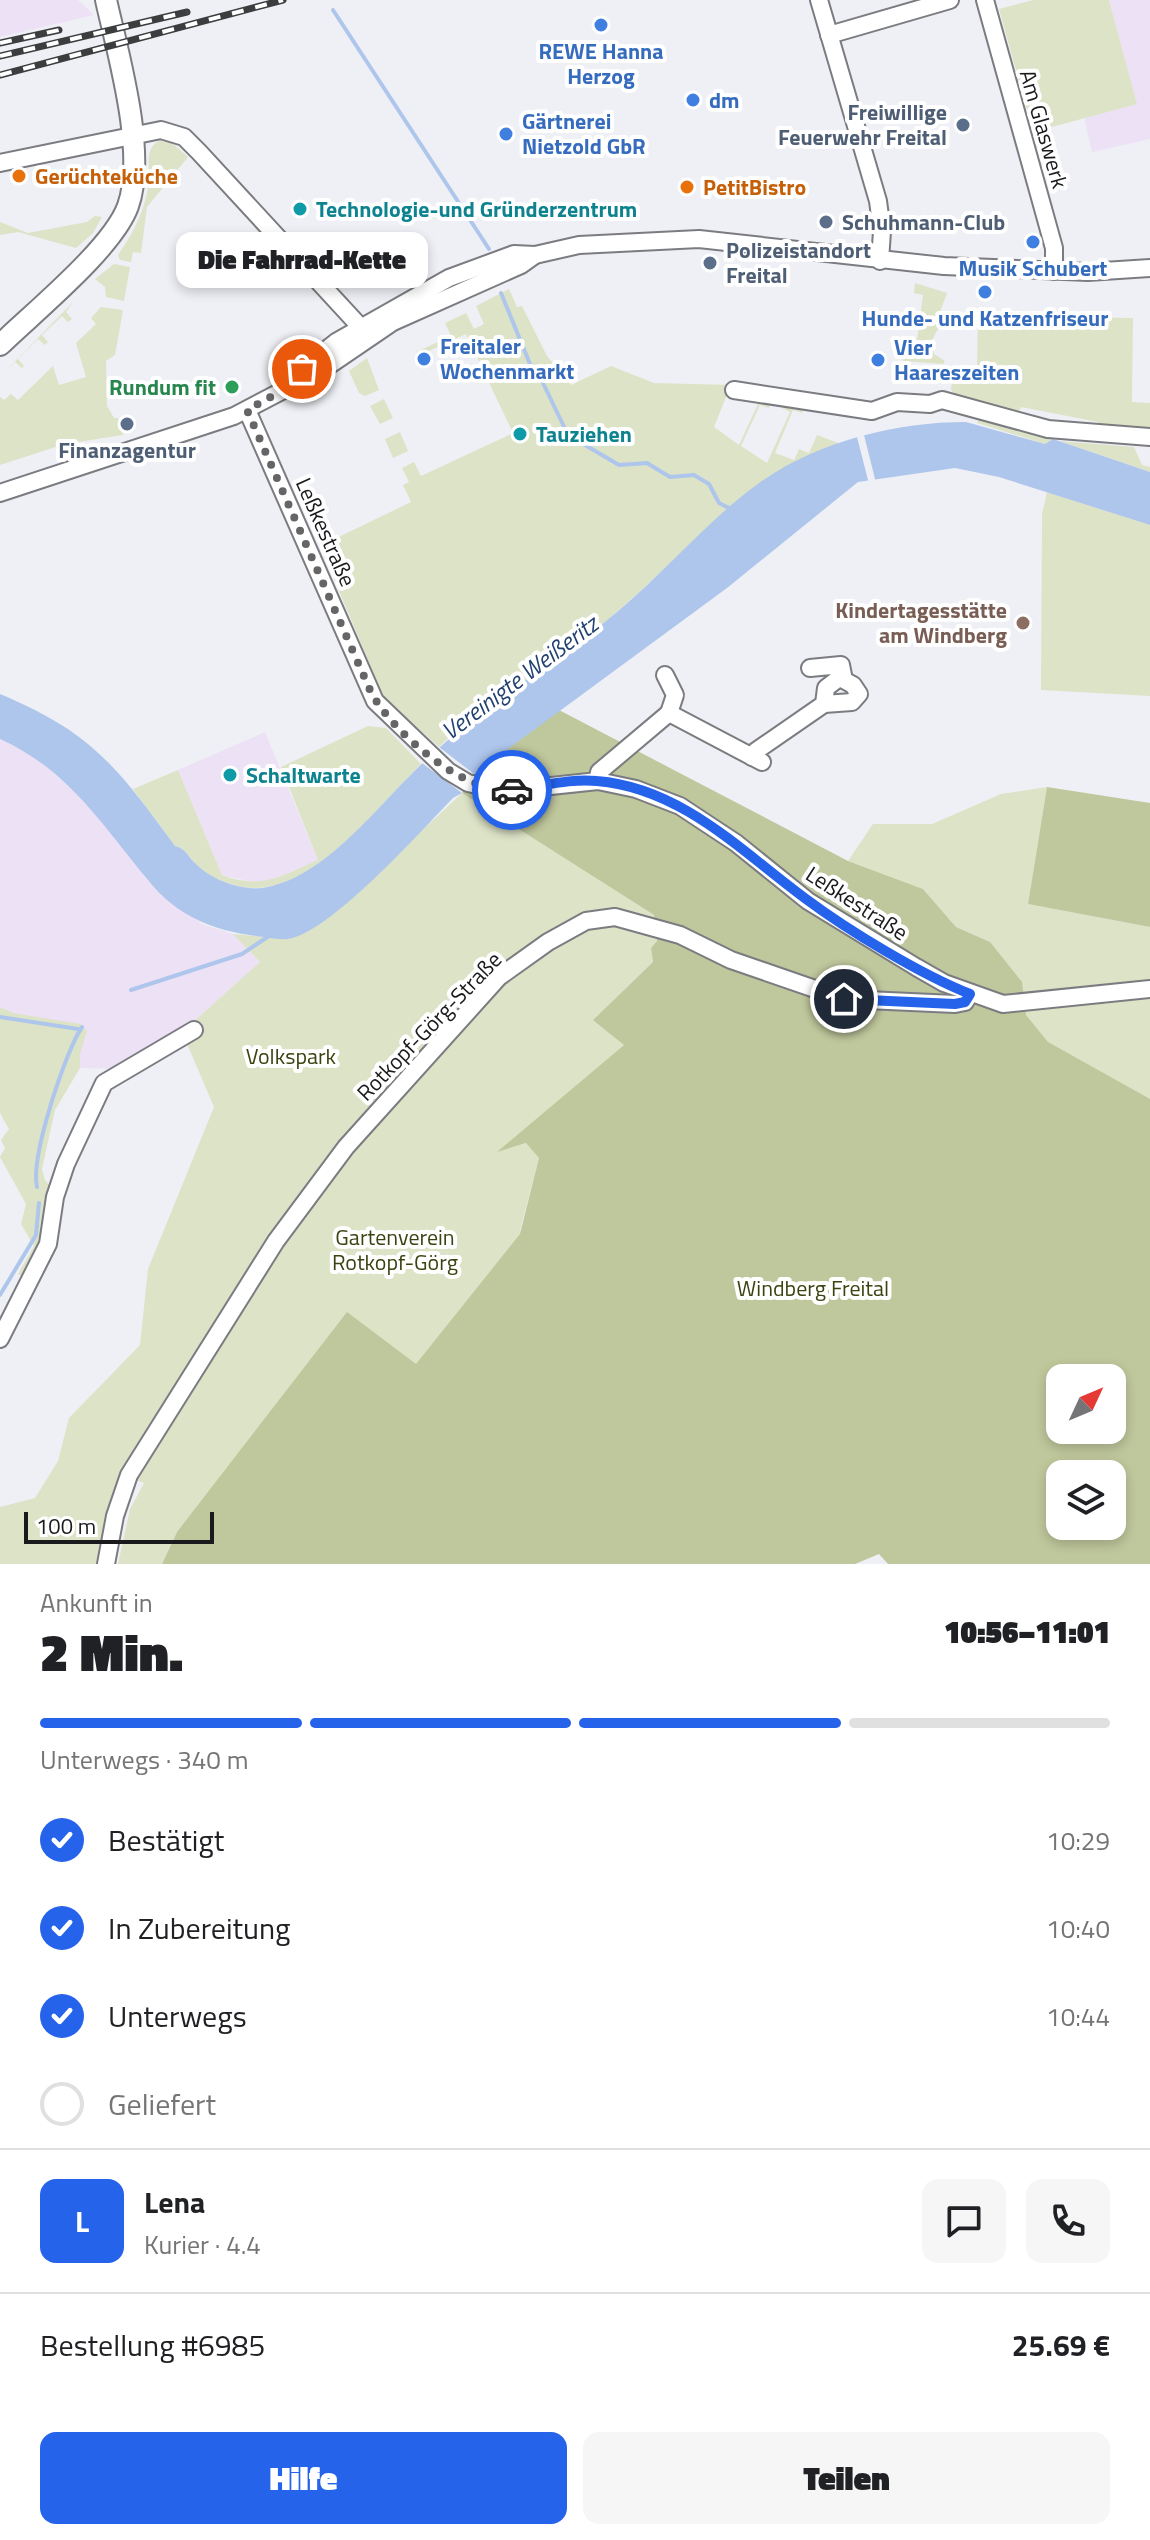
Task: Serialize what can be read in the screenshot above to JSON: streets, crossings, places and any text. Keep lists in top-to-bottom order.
{
  "streets": {
    "street": ["Am Glaswerk", "Leßkestraße", "Rotkopf-Görg-Straße"]
  },
  "crossings": [
    ["Leßkestraße", "Rotkopf-Görg-Straße"]
  ],
  "water": ["Vereinigte Weißeritz"],
  "parks": ["Volkspark", "Gartenverein Rotkopf-Görg", "Windberg Freital"],
  "places": [
    "REWE Hanna Herzog",
    "dm",
    "Freiwillige Feuerwehr Freital",
    "Gärtnerei Nietzold GbR",
    "Gerüchteküche",
    "PetitBistro",
    "Technologie-und Gründerzentrum",
    "Schuhmann-Club",
    "Musik Schubert",
    "Polizeistandort Freital",
    "Hunde- und Katzenfriseur",
    "Freitaler Wochenmarkt",
    "Vier Haareszeiten",
    "Die Fahrrad-Kette",
    "Rundum fit",
    "Finanzagentur",
    "Tauziehen",
    "Kindertagesstätte am Windberg",
    "Schaltwarte"
  ],
  "scale_bar": "100 m",
  "north": "top right",
  "page": {
    "bubble": "Die Fahrrad-Kette",
    "scale": "100 m",
    "heading": ["2 Min.", "Ankunft in", "10:56–11:01"],
    "panel": [
      "Lena",
      "Kurier · 4.4",
      "Bestellung #6985",
      "25.69 €"
    ],
    "bar": "Unterwegs · 340 m",
    "list": [
      ["Bestätigt", "10:29"],
      ["In Zubereitung", "10:40"],
      ["Unterwegs", "10:44"],
      "Geliefert"
    ],
    "round": "L",
    "buttons": ["Hilfe", "Teilen"]
  }
}
